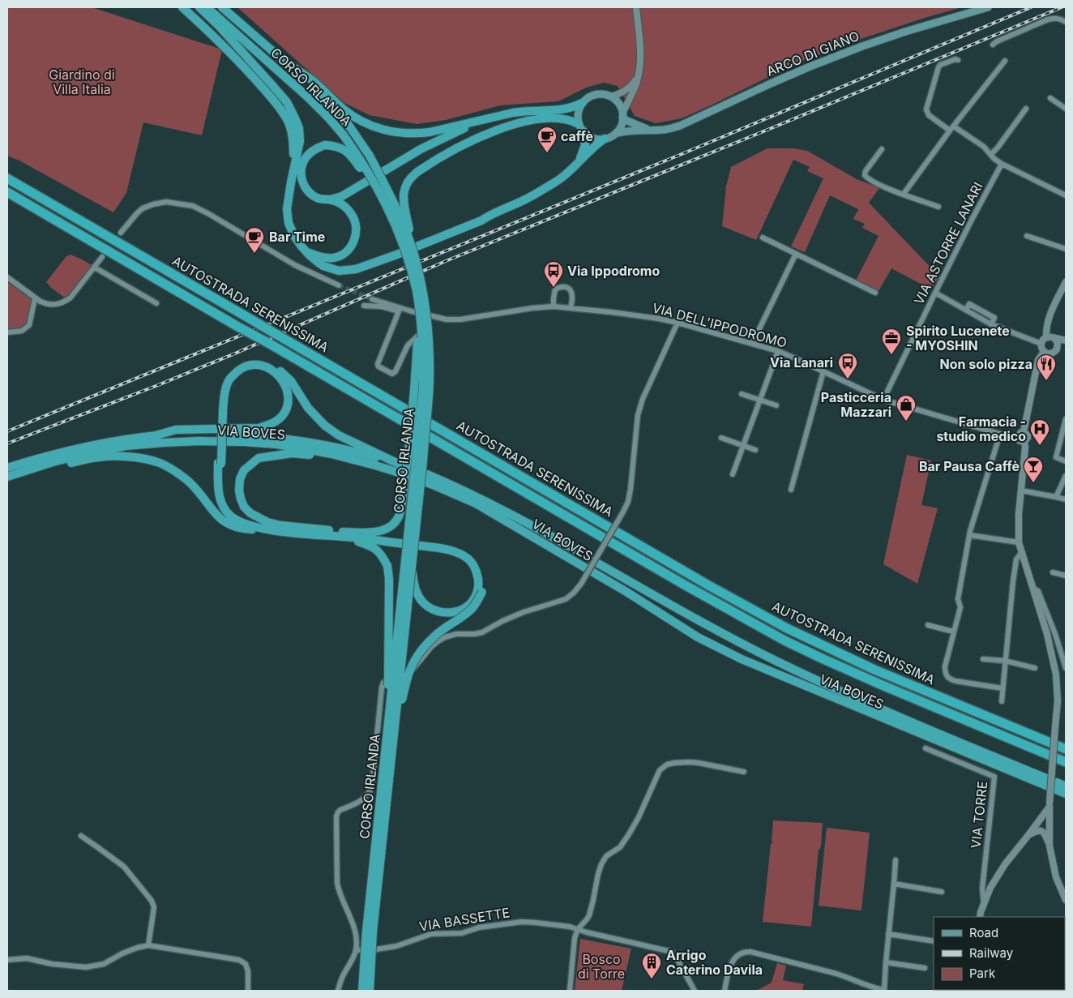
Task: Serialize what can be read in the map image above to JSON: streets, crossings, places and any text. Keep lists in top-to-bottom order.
{
  "streets": {
    "highway": ["CORSO IRLANDA", "AUTOSTRADA SERENISSIMA", "VIA BOVES"],
    "main road": ["ARCO DI GIANO"],
    "street": [
      "VIA ASTORRE LANARI",
      "VIA DELL'IPPODROMO",
      "VIA TORRE",
      "VIA BASSETTE"
    ]
  },
  "crossings": [
    ["VIA ASTORRE LANARI", "VIA DELL'IPPODROMO"]
  ],
  "parks": ["Giardino di Villa Italia", "Bosco di Torre"],
  "places": {
    "cafe": ["caffè", "Bar Time"],
    "bus stop": ["Via Ippodromo", "Via Lanari"],
    "office": ["Spirito Lucenete - MYOSHIN"],
    "restaurant": ["Non solo pizza"],
    "shop": ["Pasticceria Mazzari"],
    "hospital": ["Farmacia - studio medico"],
    "bar": ["Bar Pausa Caffè"],
    "building": ["Arrigo Caterino Davila"]
  },
  "legend": ["Road", "Railway", "Park"]
}
